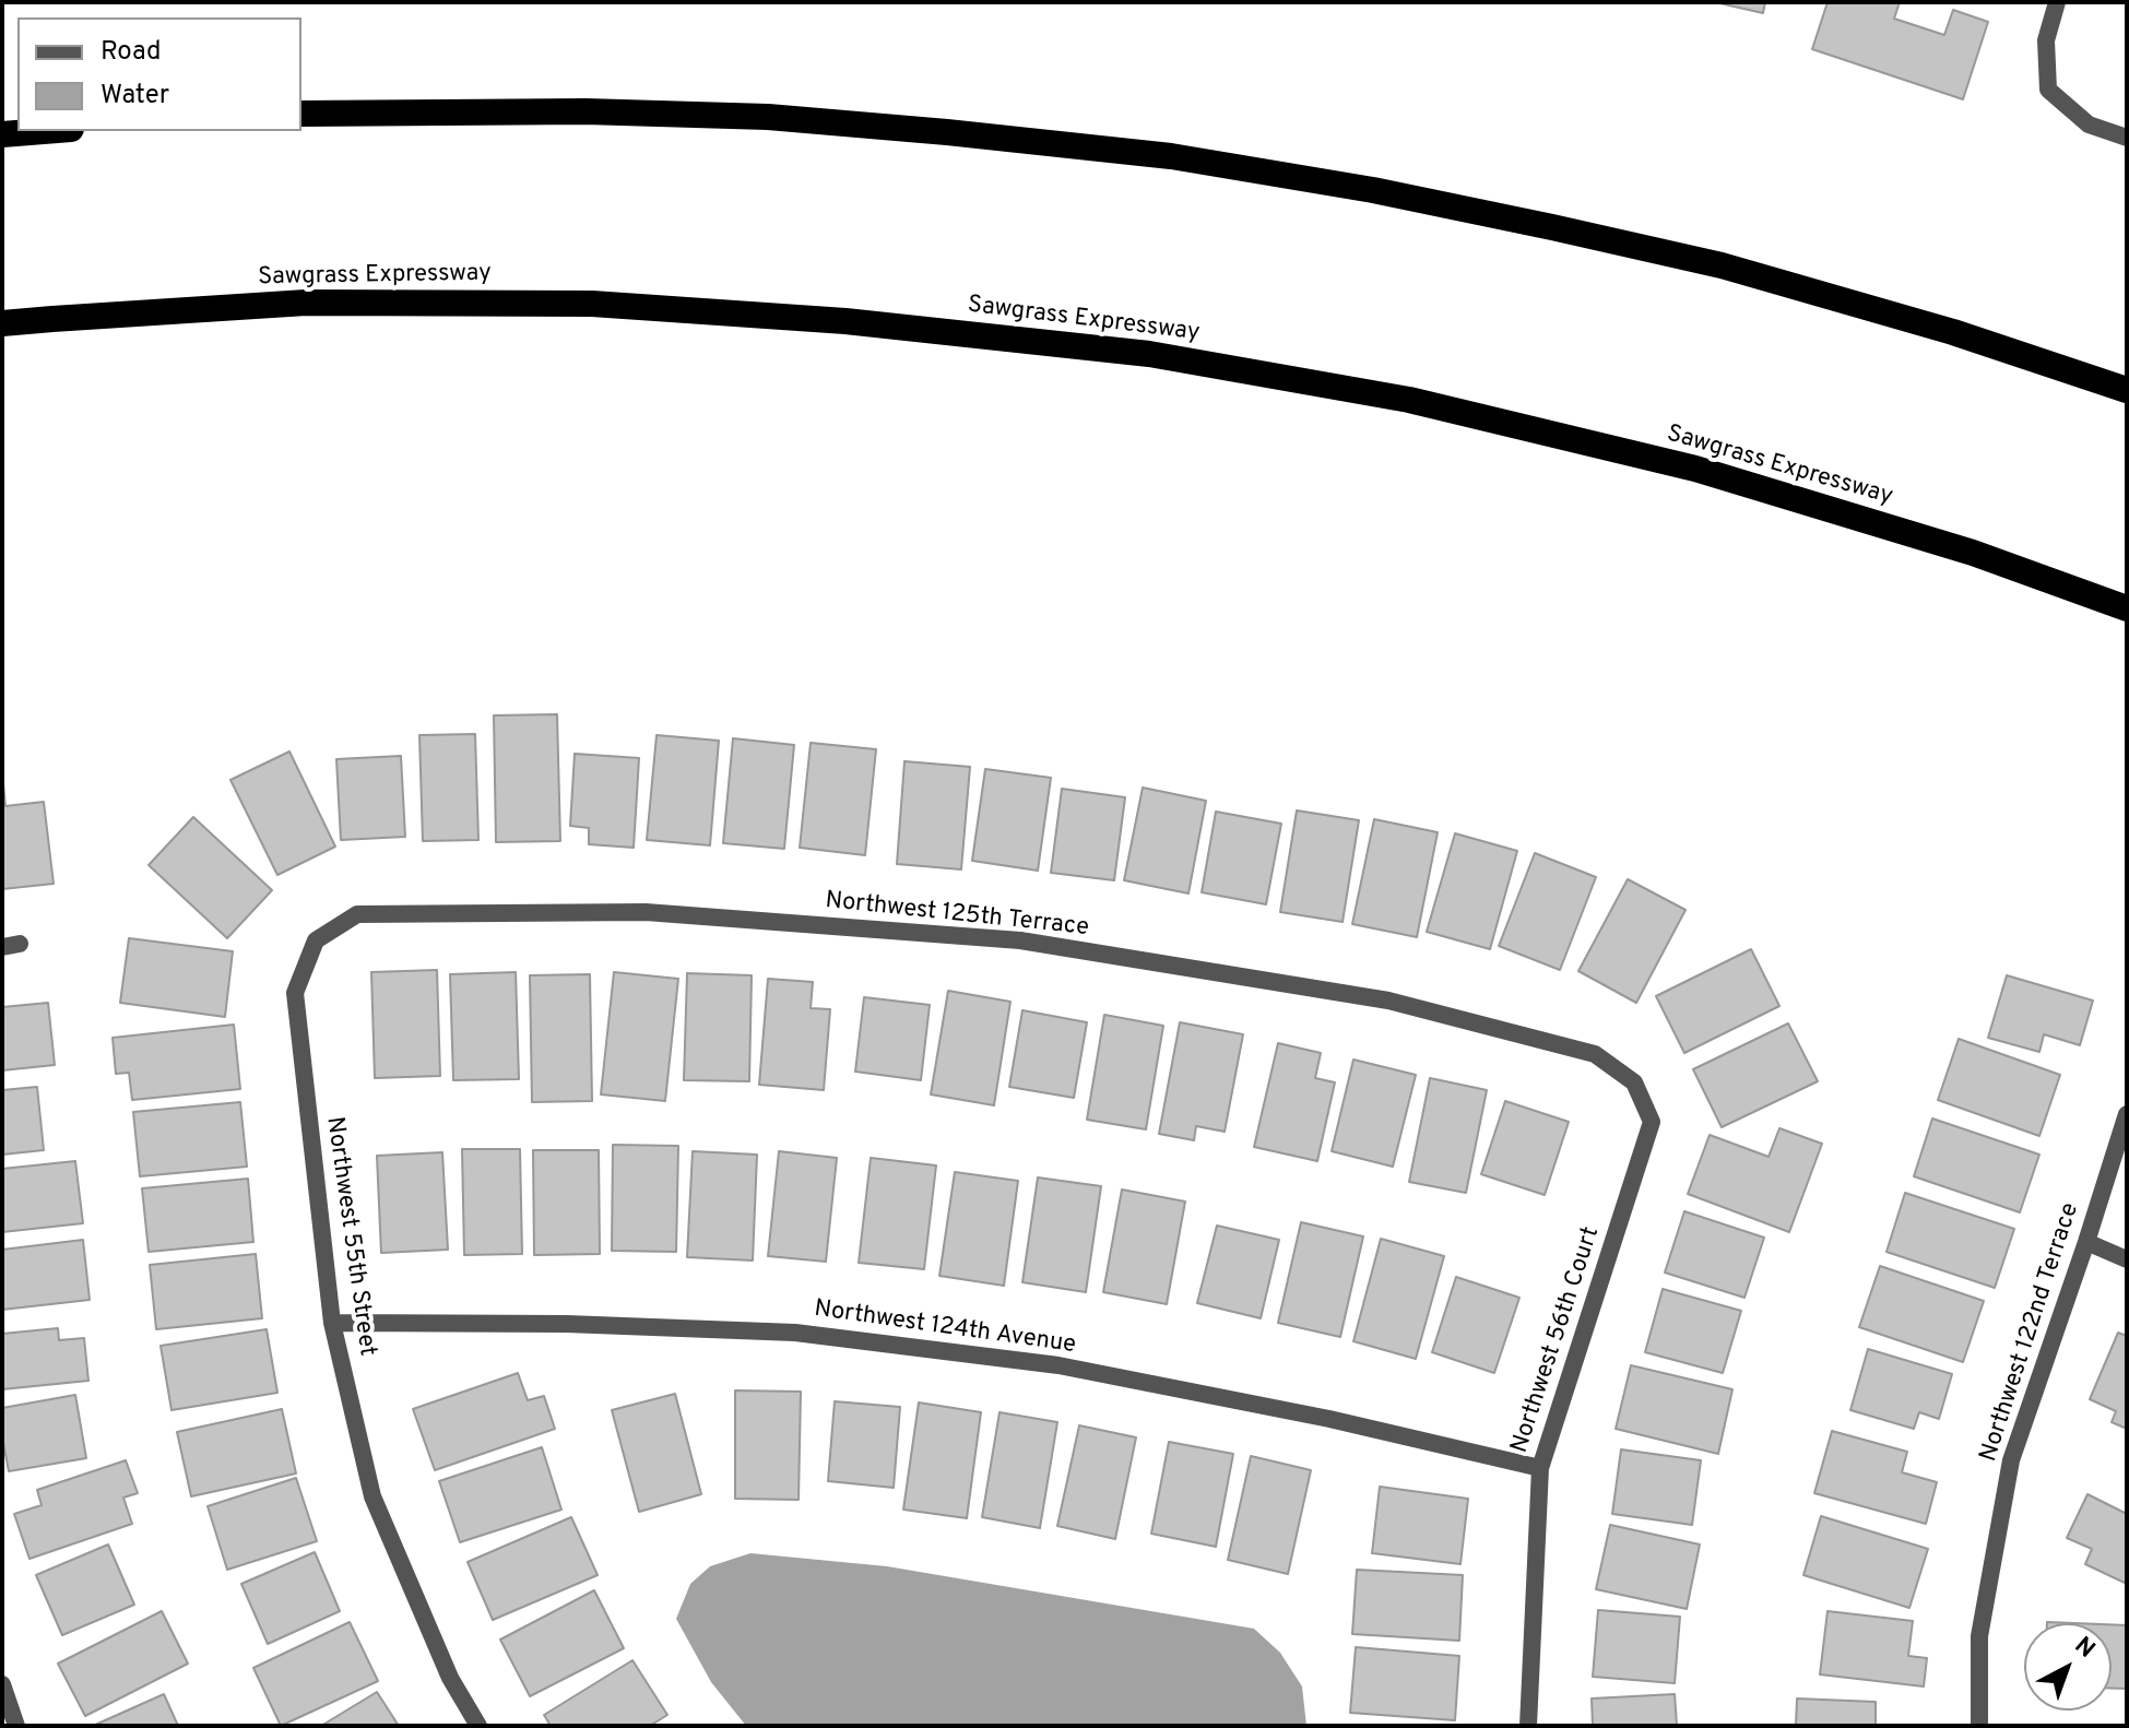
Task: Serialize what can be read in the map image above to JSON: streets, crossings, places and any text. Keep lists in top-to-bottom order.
{
  "streets": {
    "highway": ["Sawgrass Expressway"],
    "street": [
      "Northwest 125th Terrace",
      "Northwest 55th Street",
      "Northwest 124th Avenue",
      "Northwest 122nd Terrace",
      "Northwest 56th Court"
    ]
  },
  "crossings": [
    ["Northwest 125th Terrace", "Northwest 55th Street"],
    ["Northwest 125th Terrace", "Northwest 56th Court"],
    ["Northwest 55th Street", "Northwest 124th Avenue"],
    ["Northwest 124th Avenue", "Northwest 56th Court"]
  ],
  "legend": ["Road", "Water"],
  "north": "top right"
}
